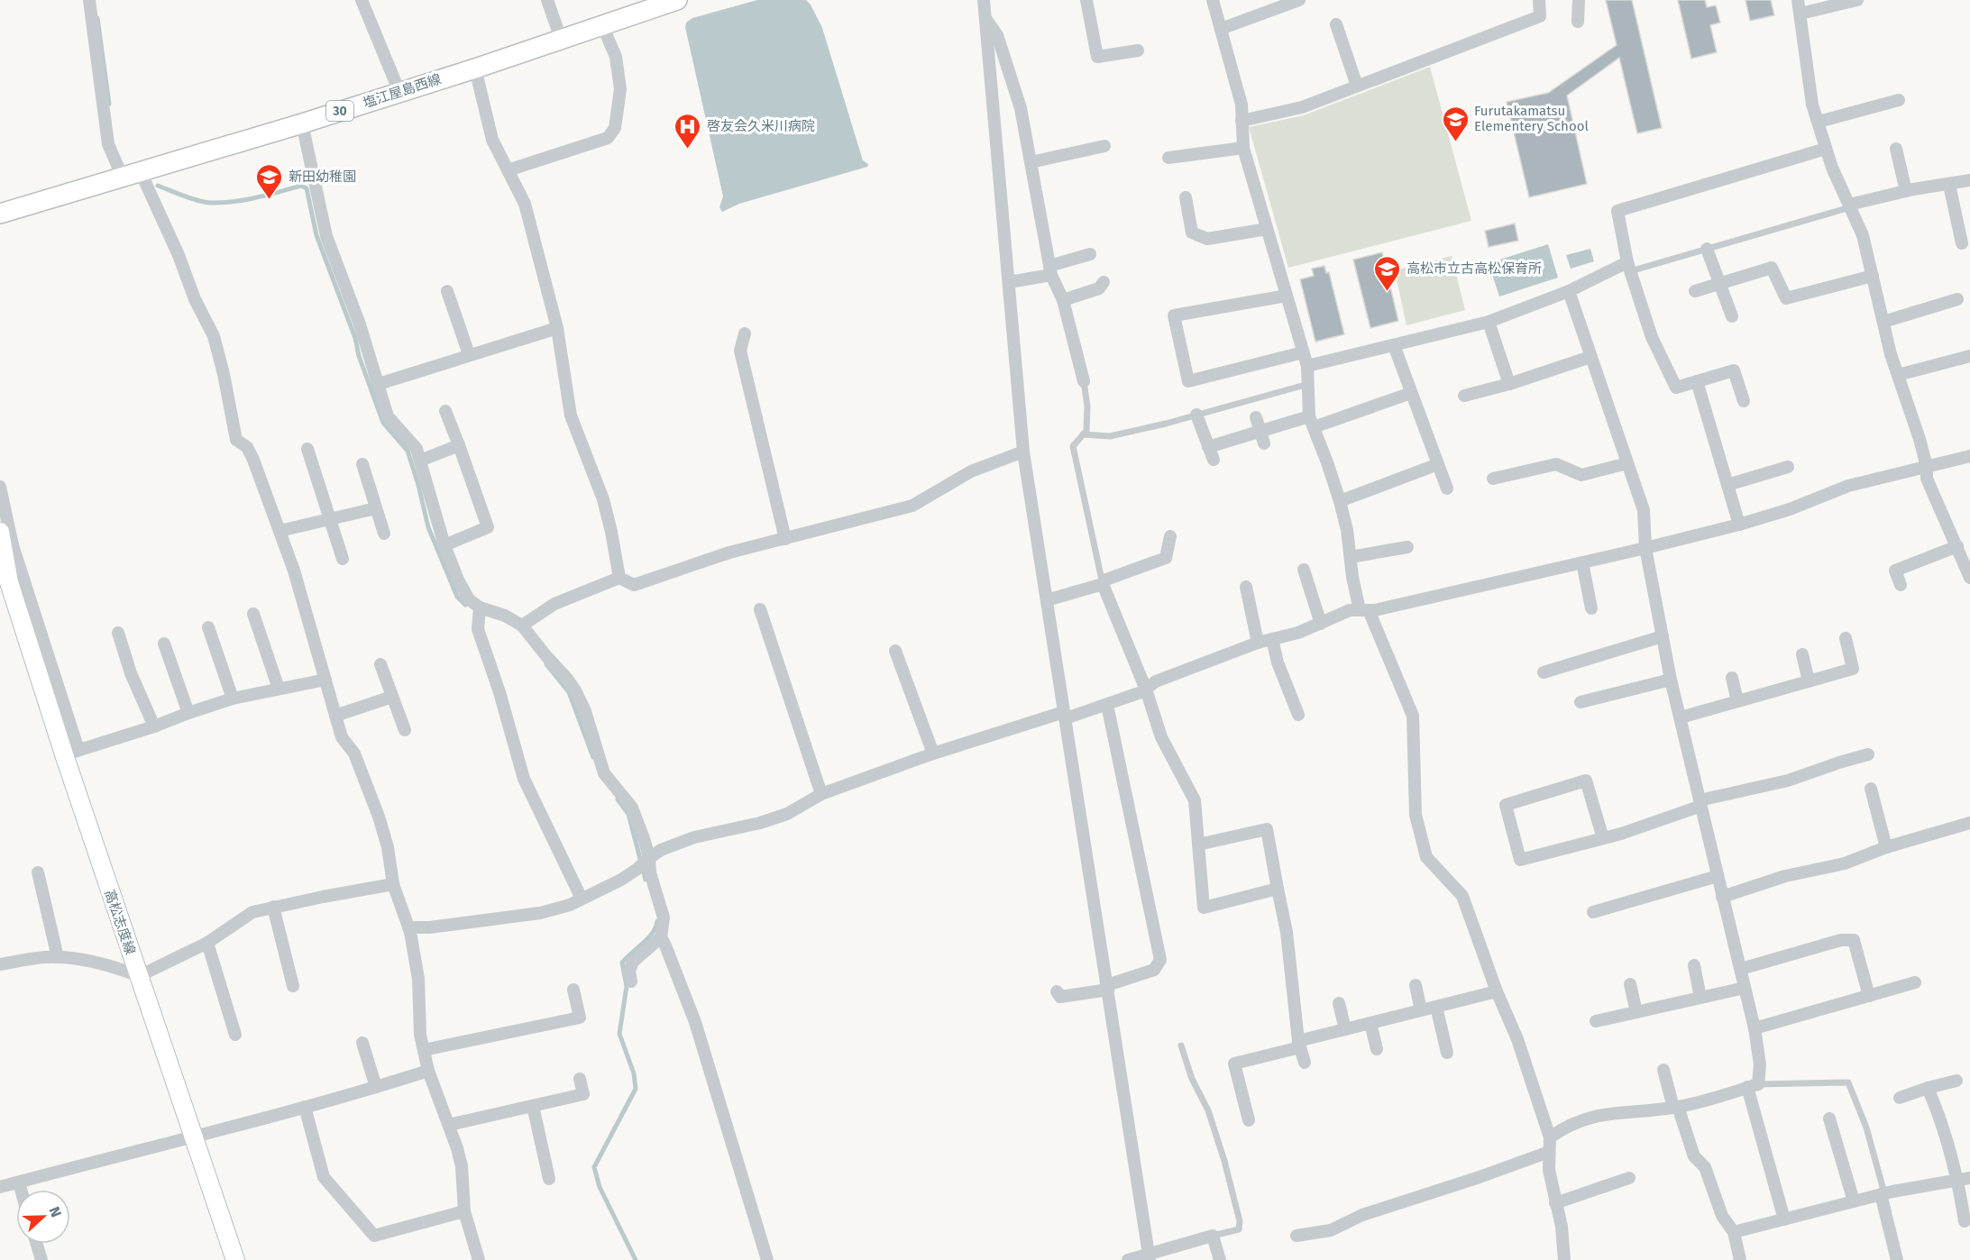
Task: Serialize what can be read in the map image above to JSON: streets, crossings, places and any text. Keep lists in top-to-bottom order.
{
  "streets": {
    "main road": ["塩江屋島西線", "30", "高松志度線"]
  },
  "places": {
    "school or university": ["Furutakamatsu Elementery School", "新田幼稚園", "高松市立古高松保育所"],
    "hospital": ["啓友会久米川病院"]
  },
  "north": "right"
}
